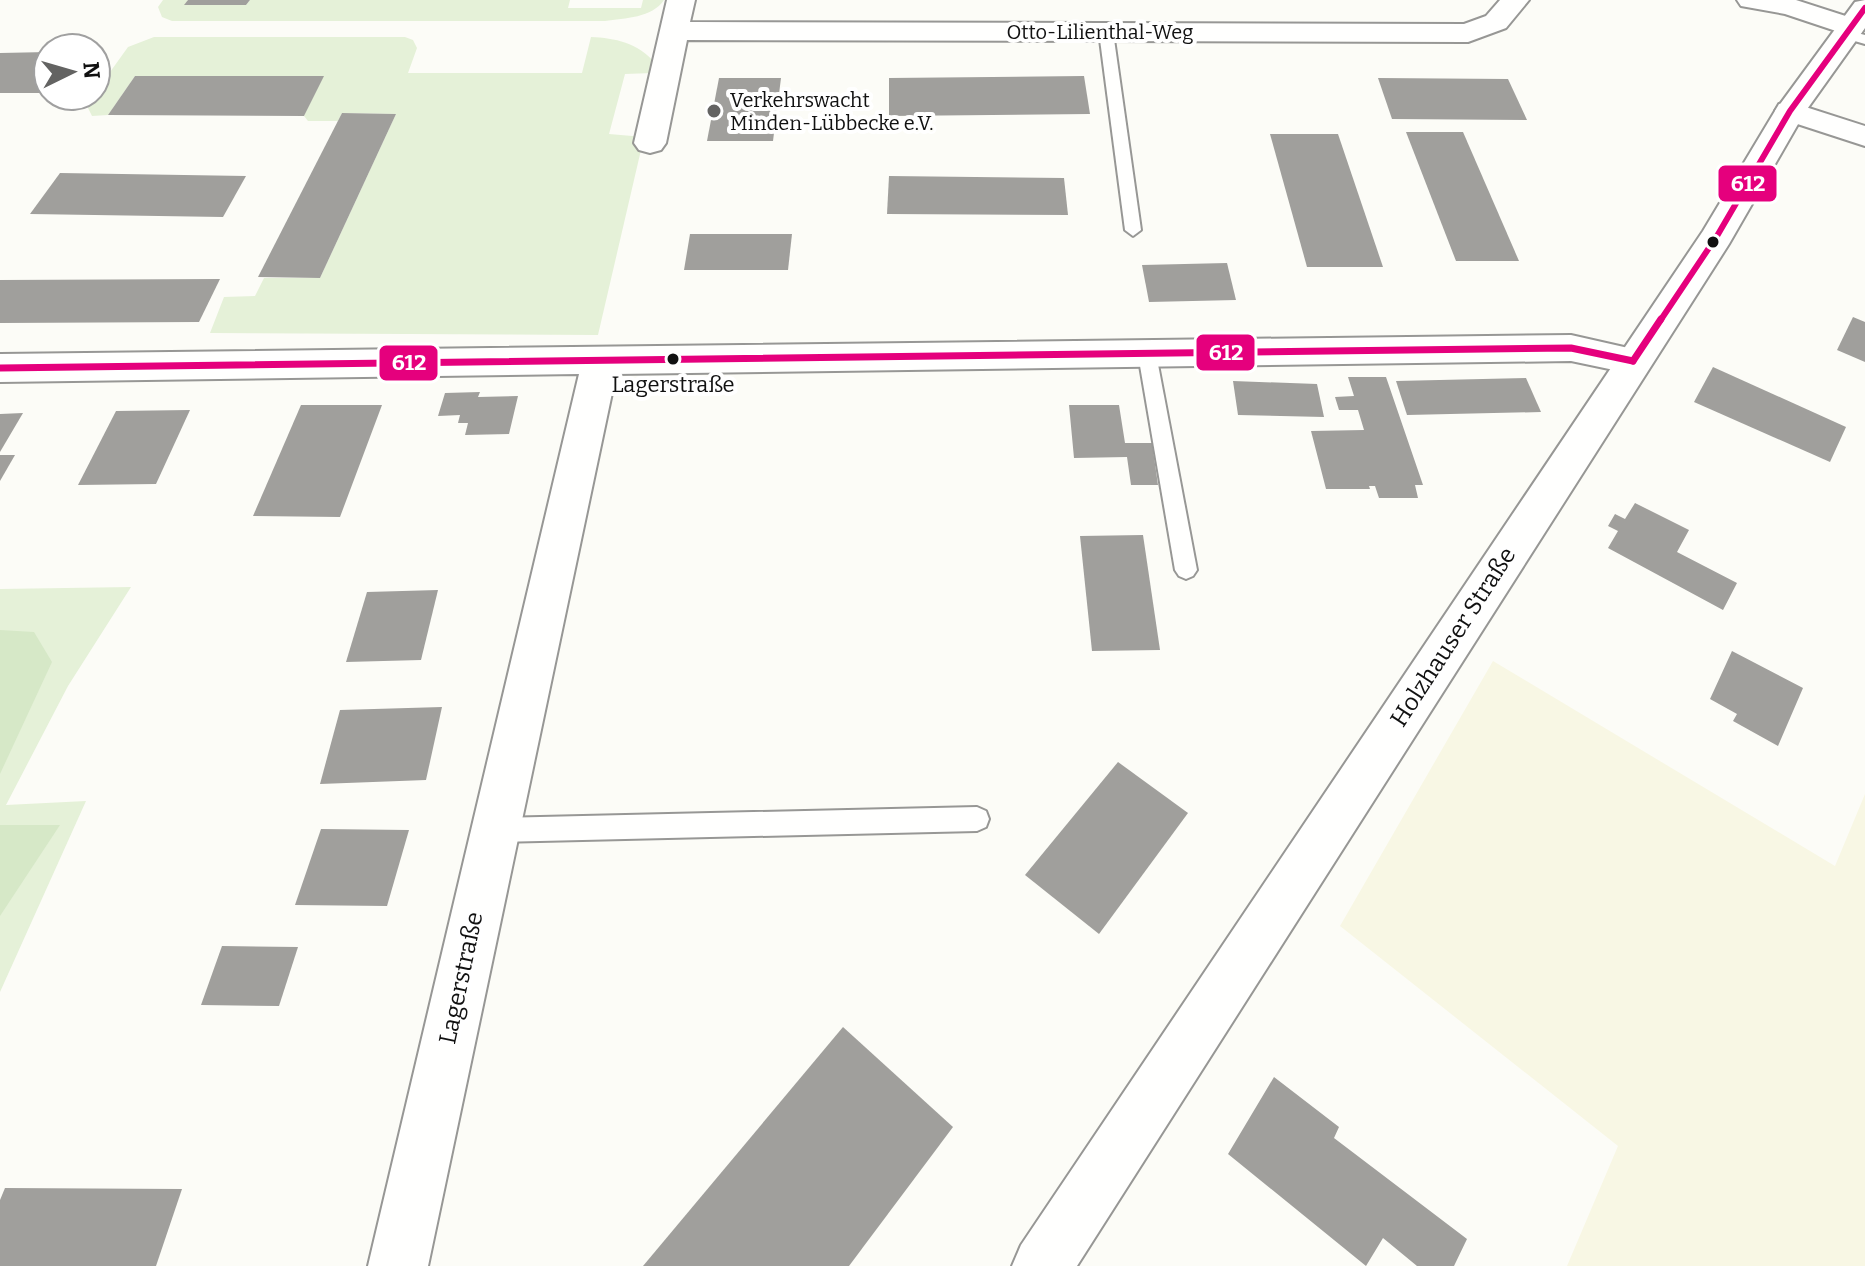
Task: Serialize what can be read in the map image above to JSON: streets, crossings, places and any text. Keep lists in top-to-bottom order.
{
  "streets": {
    "street": ["Otto-Lilienthal-Weg", "Holzhauser Straße", "Lagerstraße"]
  },
  "places": ["Verkehrswacht Minden-Lübbecke e.V.", "Lagerstraße"],
  "lines": ["transit line 612"],
  "north": "right"
}
